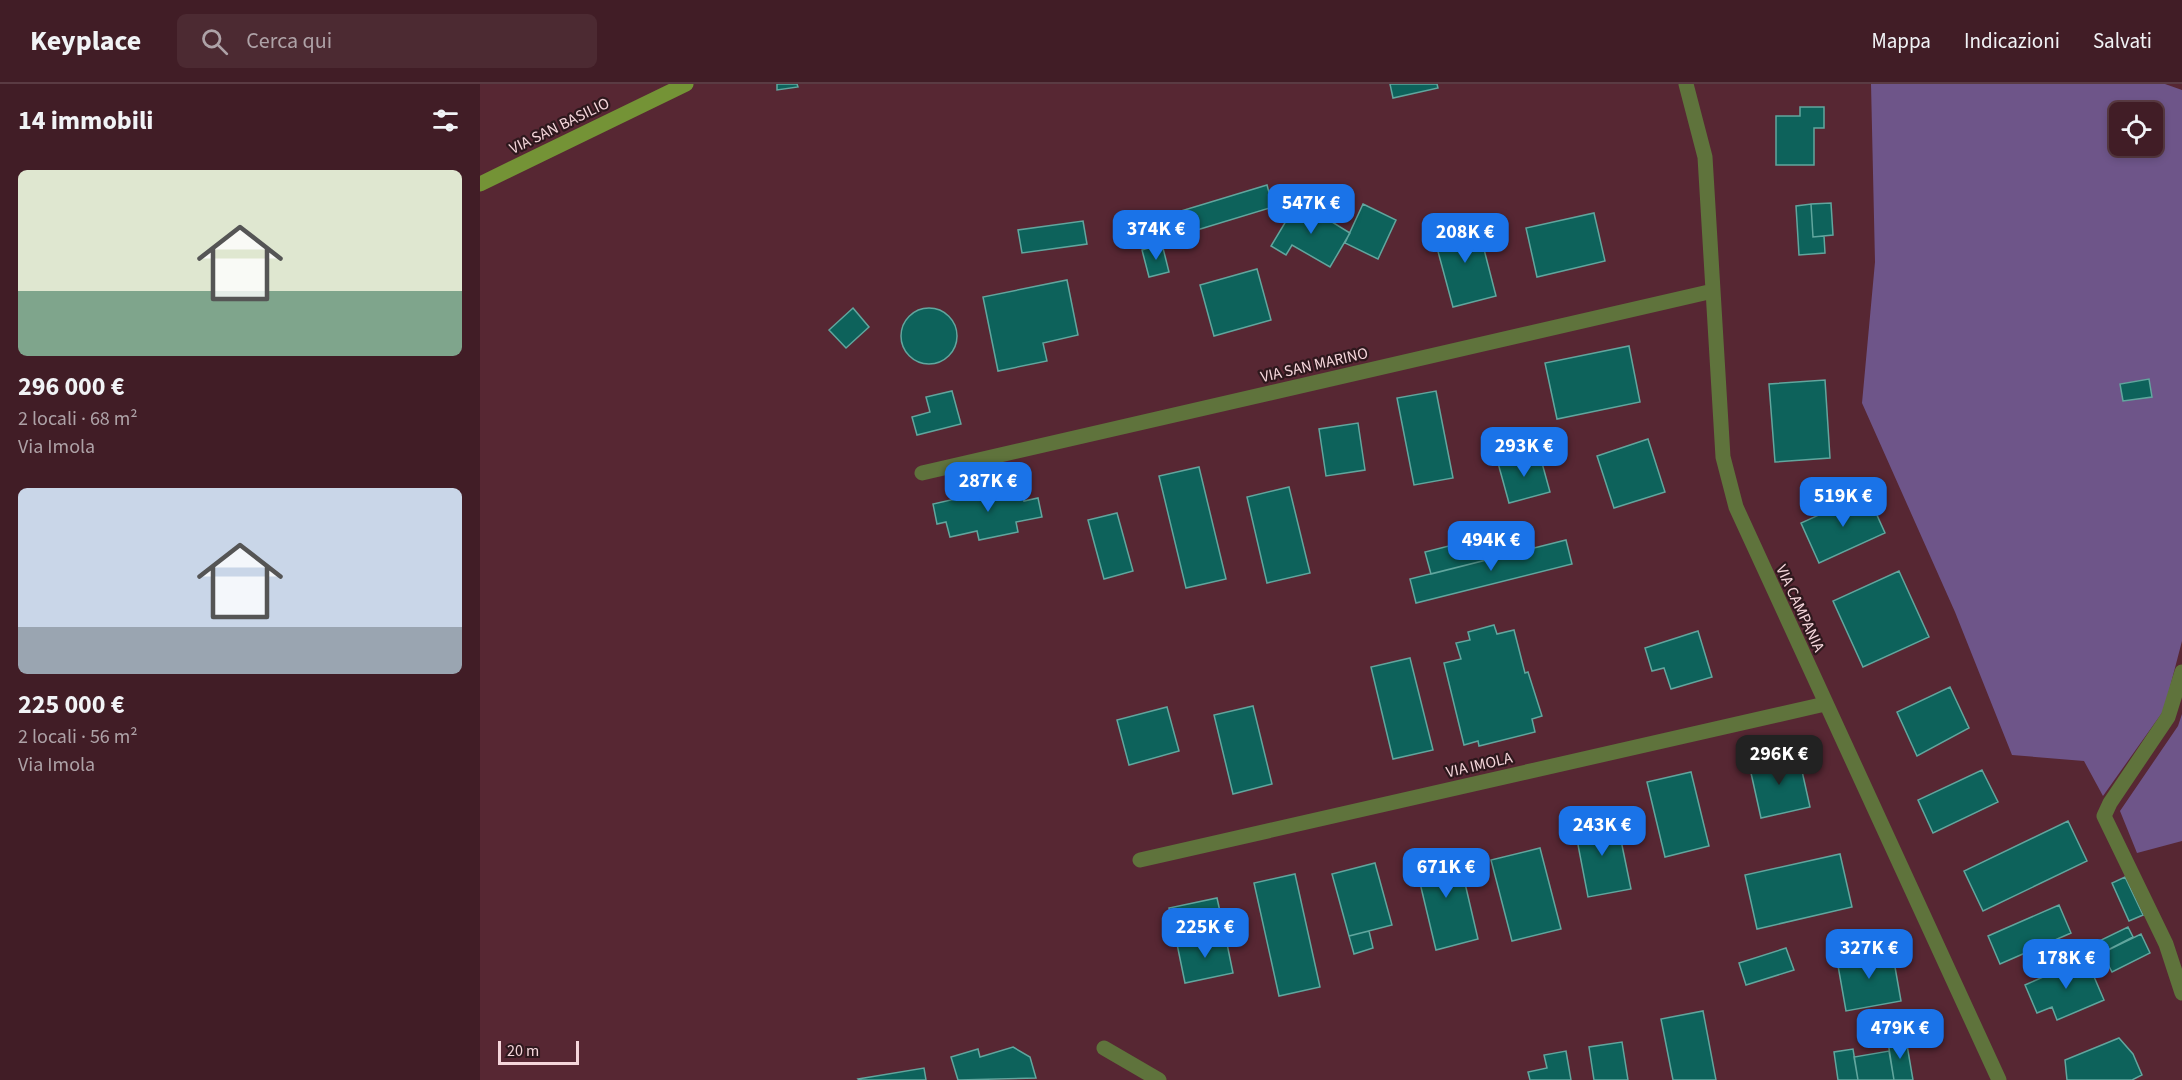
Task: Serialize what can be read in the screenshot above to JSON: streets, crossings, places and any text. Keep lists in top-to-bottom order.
{
  "streets": {
    "street": [
      "VIA SAN BASILIO",
      "VIA SAN MARINO",
      "VIA CAMPANIA",
      "VIA IMOLA"
    ]
  },
  "crossings": [
    ["VIA SAN MARINO", "VIA CAMPANIA"],
    ["VIA CAMPANIA", "VIA IMOLA"]
  ],
  "scale_bar": "20 m",
  "page": {
    "header": "Keyplace",
    "search": "Cerca qui",
    "nav": ["Mappa", "Indicazioni", "Salvati"],
    "heading": "14 immobili",
    "list": [
      {
        "name": "296 000 €",
        "note": "2 locali · 68 m² · Via Imola"
      },
      {
        "name": "225 000 €",
        "note": "2 locali · 56 m² · Via Imola"
      }
    ],
    "price": [
      "547K €",
      "374K €",
      "208K €",
      "293K €",
      "287K €",
      "519K €",
      "494K €",
      "296K €",
      "243K €",
      "671K €",
      "225K €",
      "327K €",
      "178K €",
      "479K €"
    ],
    "scale": "20 m"
  }
}
